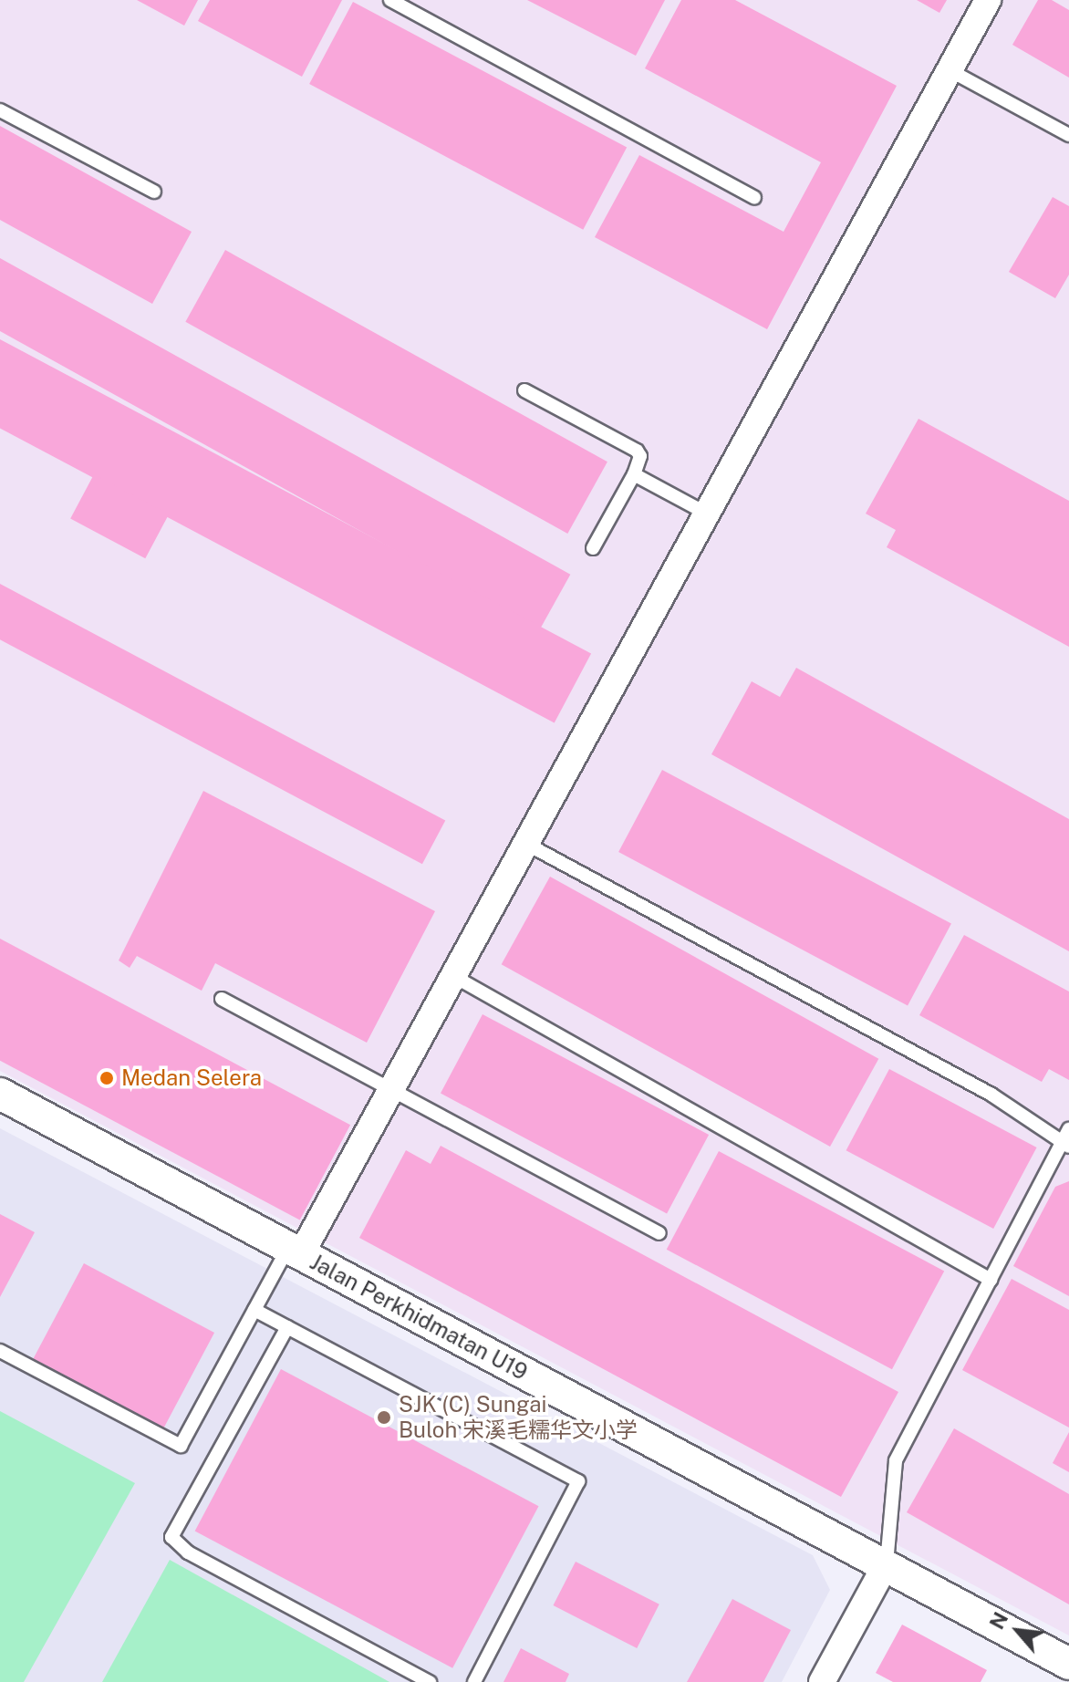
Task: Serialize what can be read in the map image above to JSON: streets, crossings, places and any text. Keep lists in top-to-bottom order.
{
  "streets": {
    "street": ["Jalan Perkhidmatan U19"]
  },
  "places": ["Medan Selera", "SJK (C) Sungai Buloh 宋溪毛糯华文小学"],
  "north": "top left"
}
